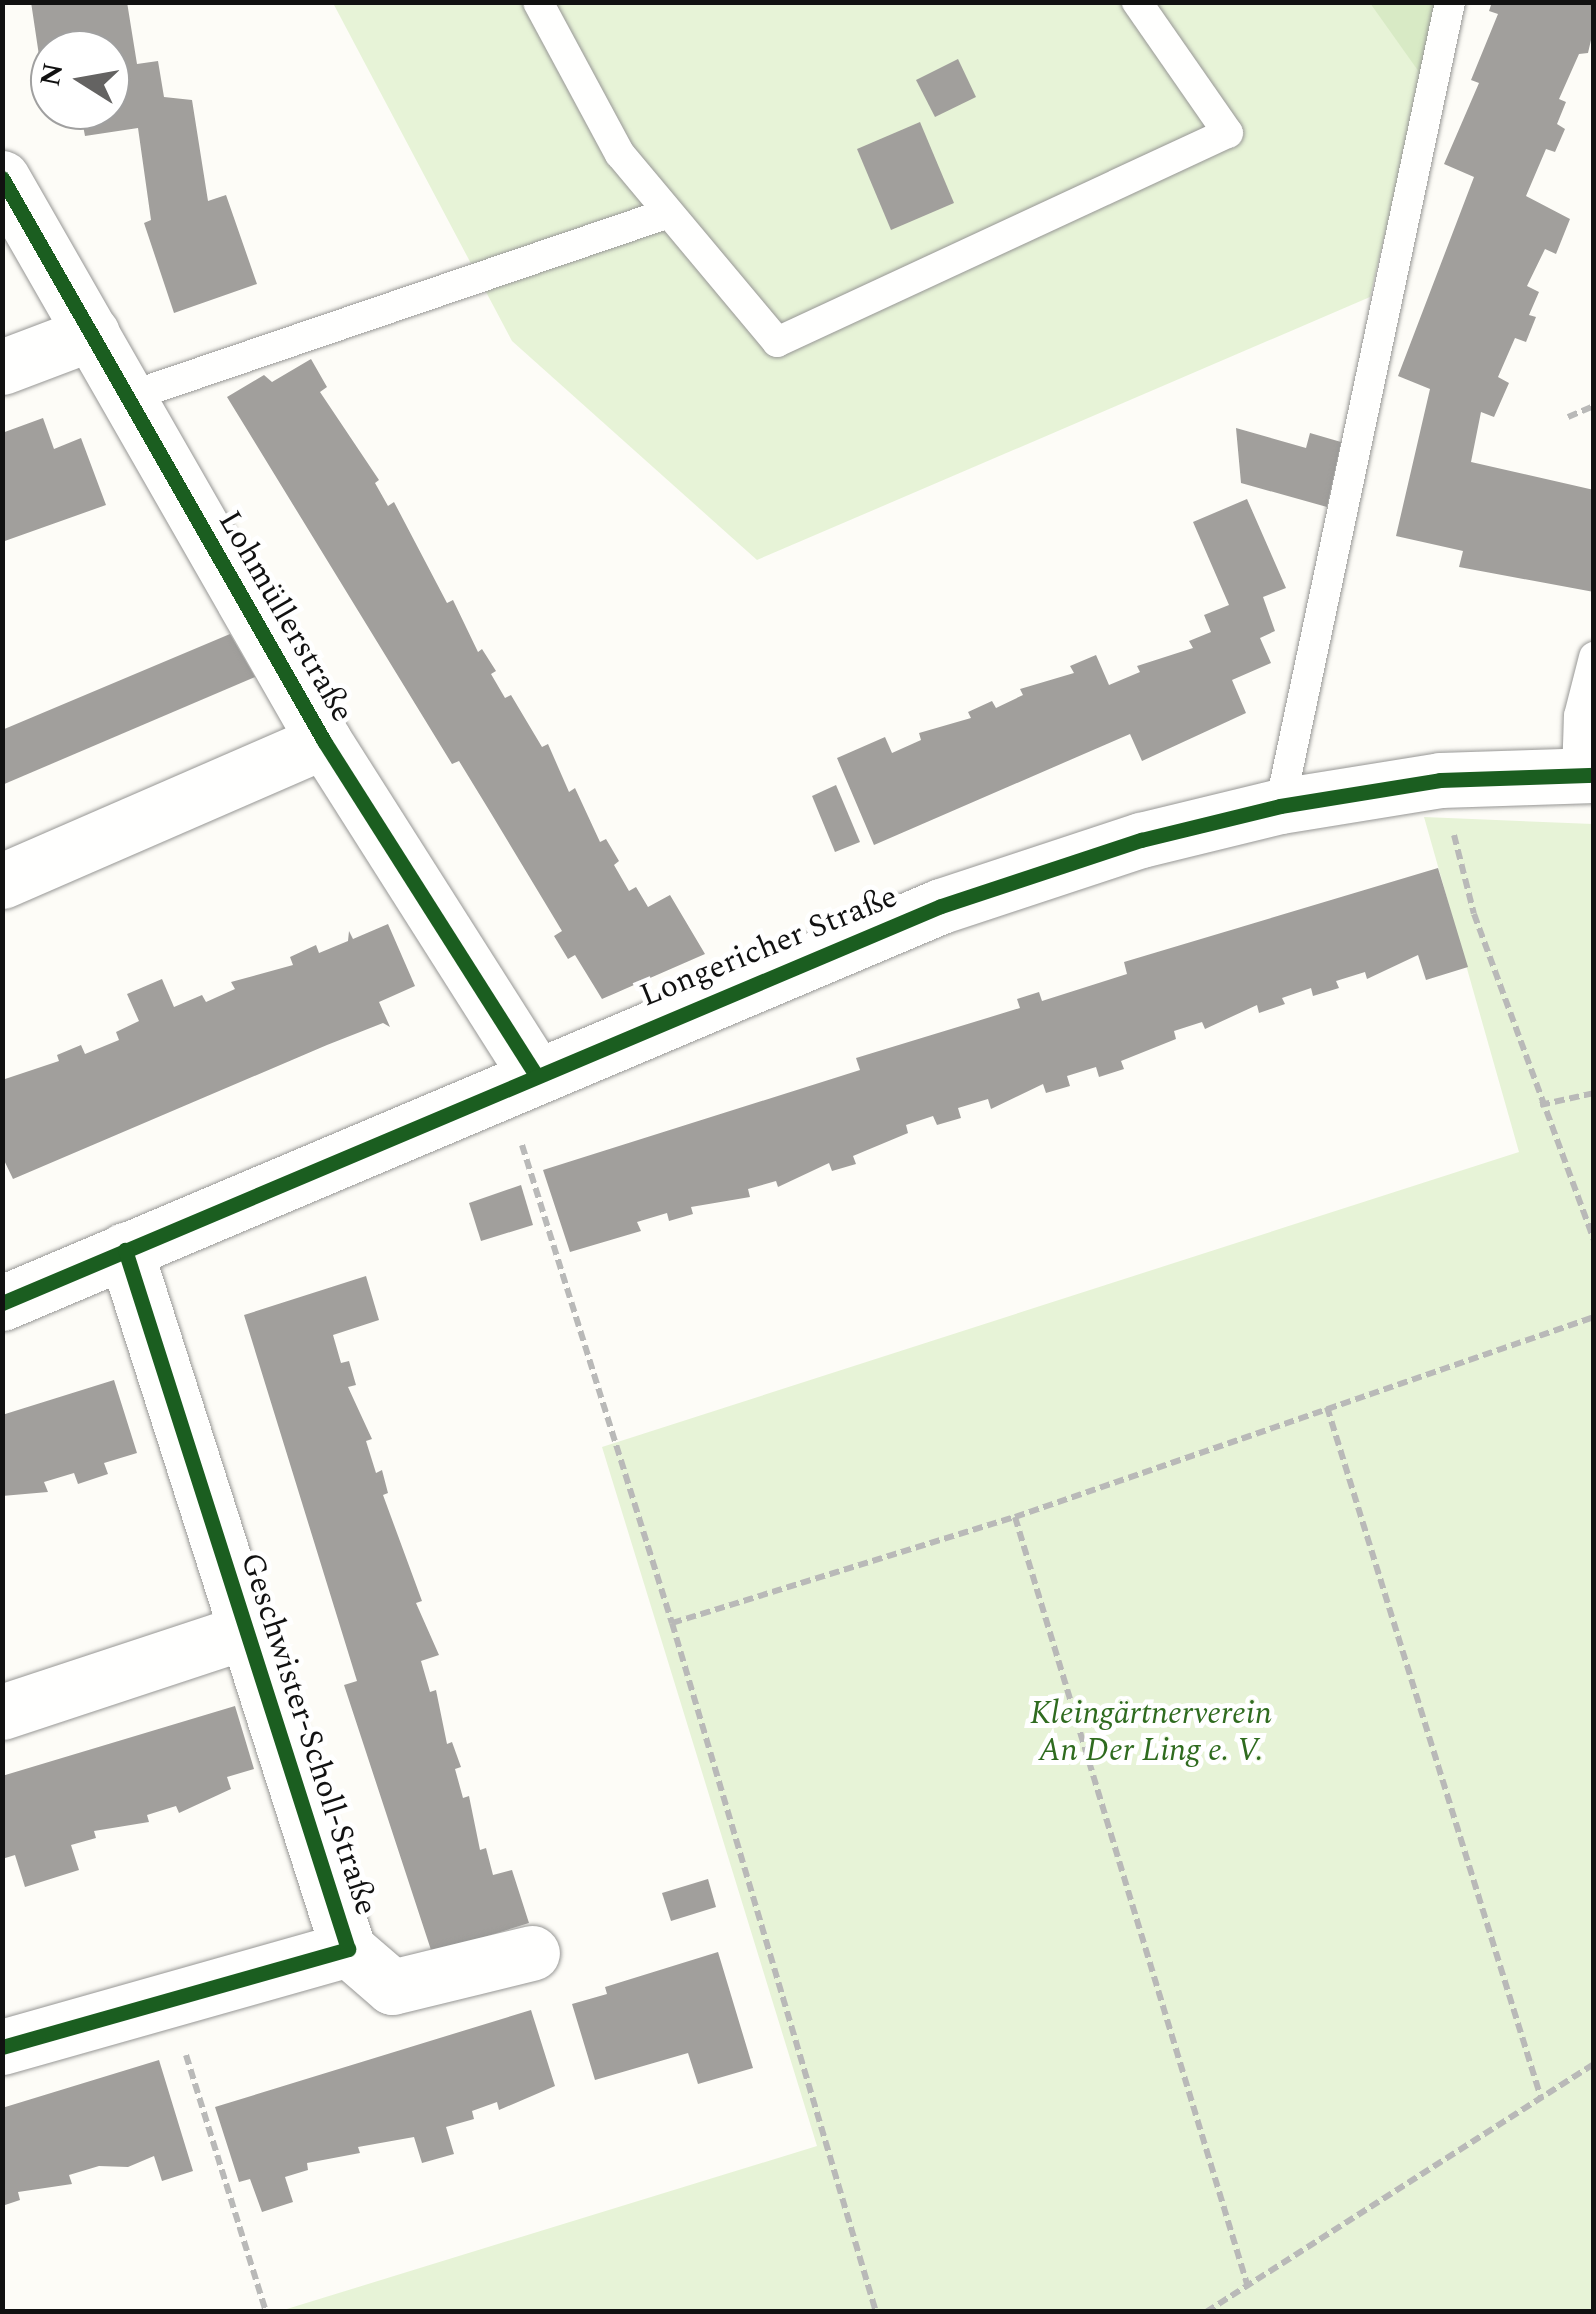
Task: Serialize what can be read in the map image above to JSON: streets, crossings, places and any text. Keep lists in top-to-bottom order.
{
  "streets": {
    "street": ["Lohmüllerstraße", "Longericher Straße", "Geschwister-Scholl-Straße"]
  },
  "crossings": [
    ["Lohmüllerstraße", "Longericher Straße"],
    ["Longericher Straße", "Geschwister-Scholl-Straße"]
  ],
  "parks": ["Kleingärtnerverein An Der Ling e. V."],
  "north": "left"
}
